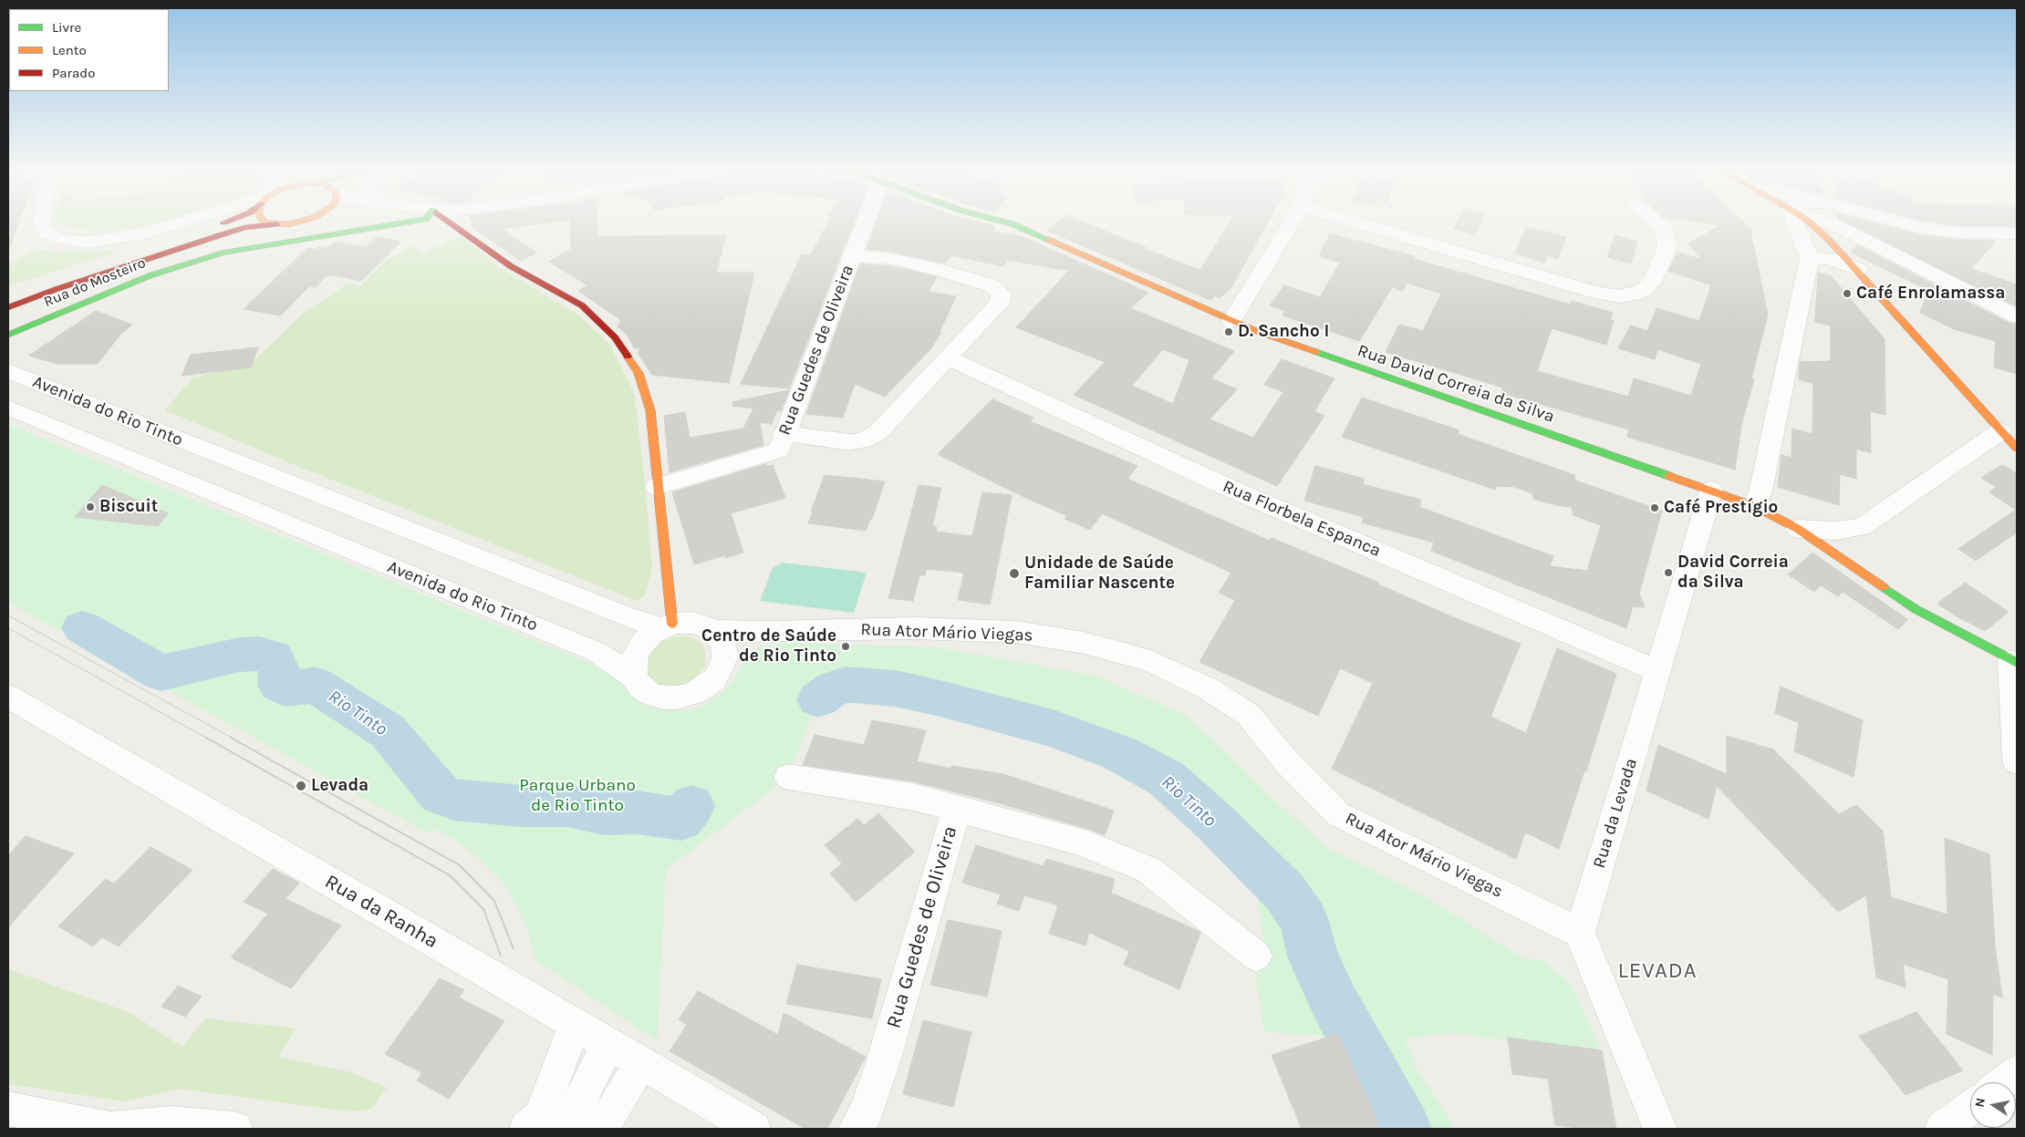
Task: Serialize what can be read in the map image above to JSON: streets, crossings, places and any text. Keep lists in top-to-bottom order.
{
  "streets": {
    "street": [
      "Rua do Mosteiro",
      "Rua Guedes de Oliveira",
      "Rua David Correia da Silva",
      "Avenida do Rio Tinto",
      "Rua Florbela Espanca",
      "Rua Ator Mário Viegas",
      "Rua da Levada",
      "Rua da Ranha"
    ]
  },
  "crossings": [
    ["Rua David Correia da Silva", "Rua da Levada"],
    ["Avenida do Rio Tinto", "Rua Ator Mário Viegas"],
    ["Rua Florbela Espanca", "Rua da Levada"],
    ["Rua Ator Mário Viegas", "Rua da Levada"]
  ],
  "districts": ["LEVADA"],
  "water": ["Rio Tinto"],
  "parks": ["Parque Urbano de Rio Tinto"],
  "places": [
    "Café Enrolamassa",
    "D. Sancho I",
    "Biscuit",
    "Café Prestígio",
    "David Correia da Silva",
    "Unidade de Saúde Familiar Nascente",
    "Centro de Saúde de Rio Tinto",
    "Levada"
  ],
  "legend": ["Livre", "Lento", "Parado"],
  "north": "left"
}
